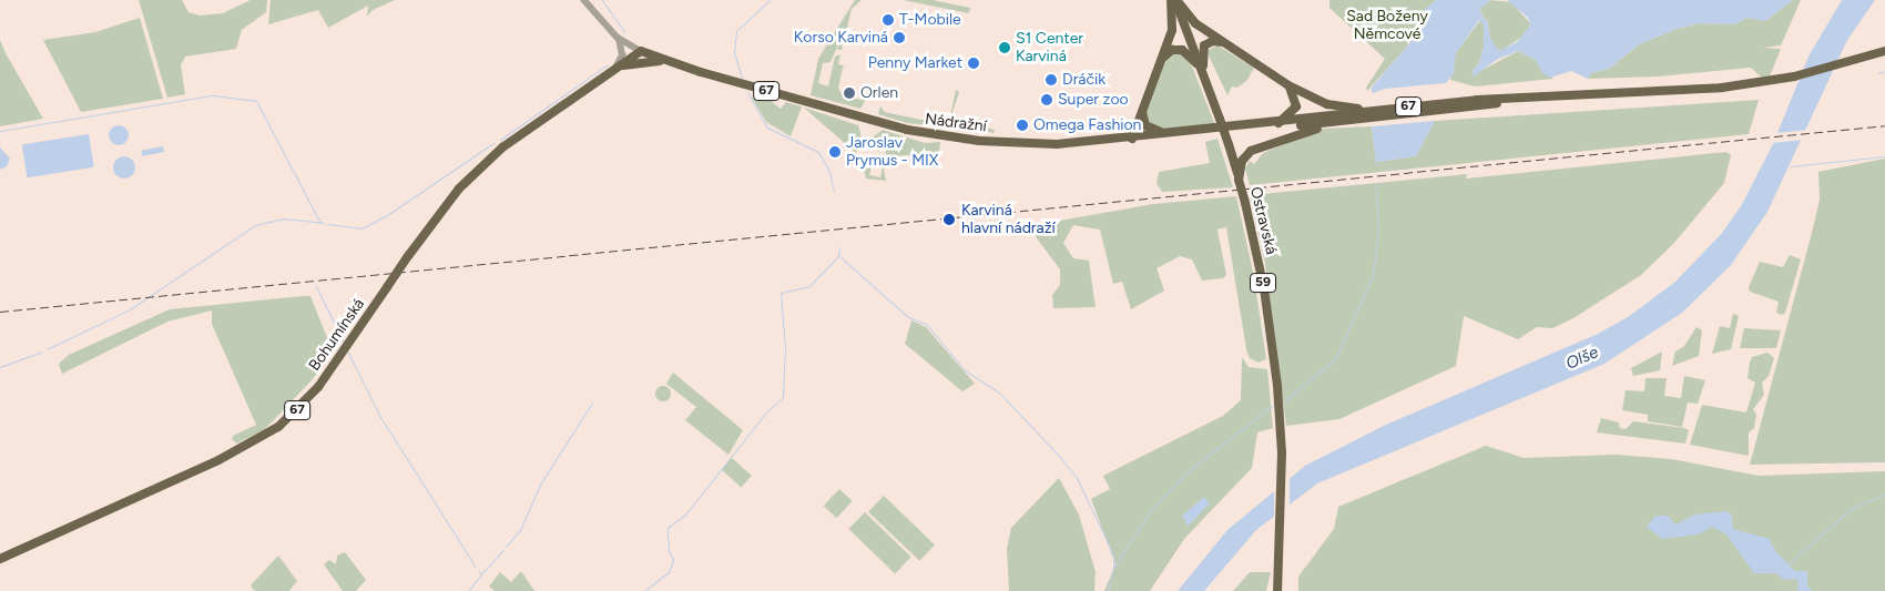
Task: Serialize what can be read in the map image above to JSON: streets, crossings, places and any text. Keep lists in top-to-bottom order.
{
  "streets": {
    "main road": [
      "67",
      "Nádražní",
      "Ostravská",
      "59",
      "Bohumínská"
    ]
  },
  "crossings": [
    ["67", "Nádražní"],
    ["Nádražní", "Bohumínská"]
  ],
  "water": ["Olše"],
  "parks": ["Sad Boženy Němcové"],
  "places": [
    "T-Mobile",
    "Korso Karviná",
    "S1 Center Karviná",
    "Penny Market",
    "Dráčik",
    "Orlen",
    "Super zoo",
    "Omega Fashion",
    "Jaroslav Prymus - MIX",
    "Karviná hlavní nádraží"
  ]
}
